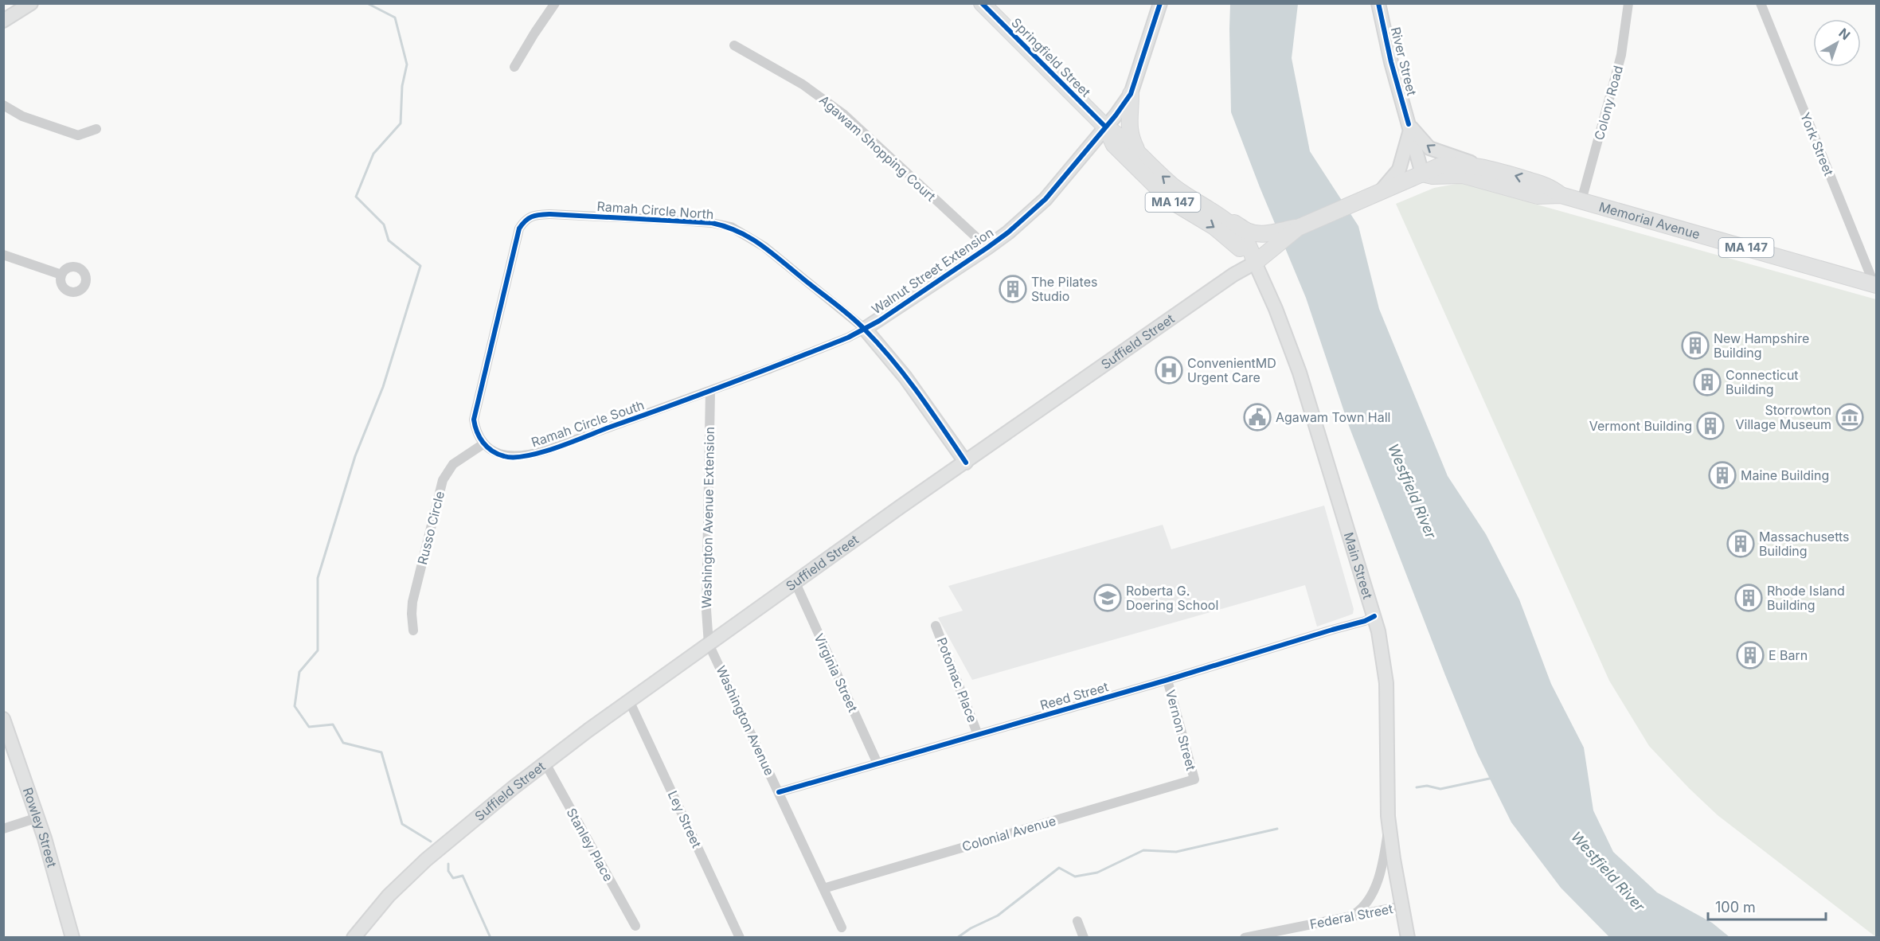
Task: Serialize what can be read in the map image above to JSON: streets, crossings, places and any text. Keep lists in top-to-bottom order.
{
  "streets": {
    "main road": [
      "Springfield Street",
      "River Street",
      "MA 147",
      "Memorial Avenue",
      "Walnut Street Extension",
      "Suffield Street",
      "Main Street",
      "Rowley Street"
    ],
    "street": [
      "Colony Road",
      "York Street",
      "Agawam Shopping Court",
      "Ramah Circle North",
      "Ramah Circle South",
      "Washington Avenue Extension",
      "Russo Circle",
      "Virginia Street",
      "Potomac Place",
      "Reed Street",
      "Washington Avenue",
      "Vernon Street",
      "Ley Street",
      "Colonial Avenue",
      "Stanley Place",
      "Federal Street"
    ]
  },
  "crossings": [
    ["Springfield Street", "MA 147"],
    ["Springfield Street", "Walnut Street Extension"],
    ["Springfield Street", "Suffield Street"],
    ["Springfield Street", "Main Street"],
    ["River Street", "Memorial Avenue"],
    ["Colony Road", "Memorial Avenue"],
    ["York Street", "Memorial Avenue"],
    ["Agawam Shopping Court", "Walnut Street Extension"],
    ["MA 147", "Suffield Street"],
    ["Ramah Circle North", "Walnut Street Extension"],
    ["Ramah Circle North", "Ramah Circle South"],
    ["Ramah Circle North", "Russo Circle"],
    ["Memorial Avenue", "Suffield Street"],
    ["Walnut Street Extension", "Suffield Street"],
    ["Walnut Street Extension", "Ramah Circle South"],
    ["Suffield Street", "Washington Avenue Extension"],
    ["Suffield Street", "Main Street"],
    ["Suffield Street", "Virginia Street"],
    ["Suffield Street", "Washington Avenue"],
    ["Suffield Street", "Ley Street"],
    ["Suffield Street", "Stanley Place"],
    ["Ramah Circle South", "Washington Avenue Extension"],
    ["Ramah Circle South", "Russo Circle"],
    ["Washington Avenue Extension", "Washington Avenue"],
    ["Main Street", "Reed Street"],
    ["Main Street", "Federal Street"],
    ["Virginia Street", "Reed Street"],
    ["Potomac Place", "Reed Street"],
    ["Reed Street", "Washington Avenue"],
    ["Reed Street", "Vernon Street"],
    ["Washington Avenue", "Colonial Avenue"],
    ["Vernon Street", "Colonial Avenue"]
  ],
  "water": ["Westfield River"],
  "places": {
    "building": [
      "The Pilates Studio",
      "New Hampshire Building",
      "Connecticut Building",
      "Vermont Building",
      "Maine Building",
      "Massachusetts Building",
      "Rhode Island Building",
      "E Barn"
    ],
    "hospital": ["ConvenientMD Urgent Care"],
    "public building": ["Agawam Town Hall"],
    "museum": ["Storrowton Village Museum"],
    "school or university": ["Roberta G. Doering School"]
  },
  "scale_bar": "100 m",
  "north": "top right"
}
